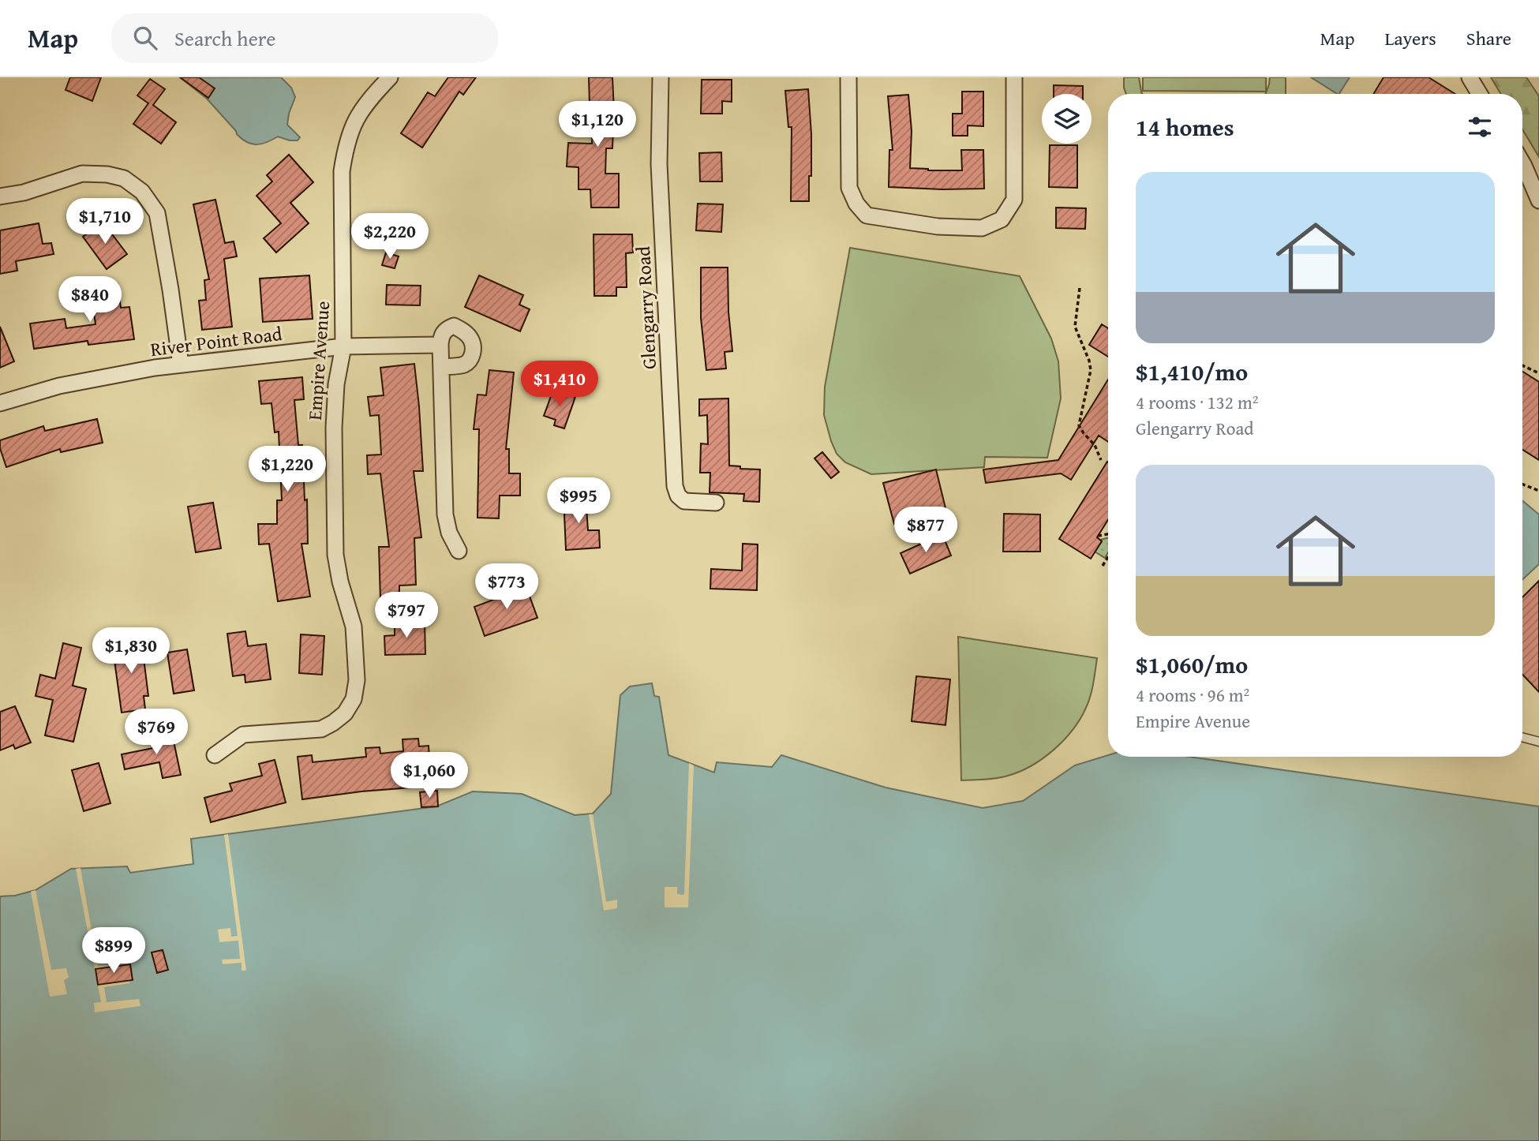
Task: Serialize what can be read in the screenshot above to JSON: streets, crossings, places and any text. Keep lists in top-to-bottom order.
{
  "streets": {
    "street": ["Glengarry Road", "River Point Road", "Empire Avenue"]
  },
  "crossings": [
    ["River Point Road", "Empire Avenue"]
  ],
  "page": {
    "header": "Map",
    "search": "Search here",
    "nav": ["Map", "Layers", "Share"],
    "heading": "14 homes",
    "price": [
      "$1,120",
      "$1,710",
      "$2,220",
      "$840",
      "$1,410",
      "$1,220",
      "$995",
      "$877",
      "$773",
      "$797",
      "$1,830",
      "$769",
      "$1,060",
      "$899"
    ],
    "list": [
      {
        "name": "$1,410/mo",
        "note": "4 rooms · 132 m² · Glengarry Road"
      },
      {
        "name": "$1,060/mo",
        "note": "4 rooms · 96 m² · Empire Avenue"
      }
    ]
  }
}
